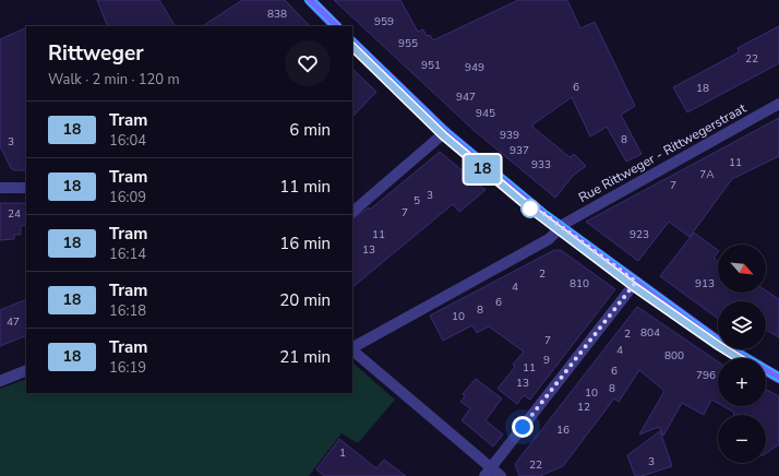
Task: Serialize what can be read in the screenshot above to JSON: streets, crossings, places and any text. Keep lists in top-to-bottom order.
{
  "streets": {
    "street": ["Rue Rittweger - Rittwegerstraat"]
  },
  "lines": ["tram line 18"],
  "house_numbers": [
    "838",
    "959",
    "955",
    "22",
    "951",
    "949",
    "6",
    "18",
    "947",
    "945",
    "939",
    "8",
    "3",
    "937",
    "11",
    "933",
    "7A",
    "7",
    "3",
    "5",
    "7",
    "24",
    "11",
    "923",
    "13",
    "2",
    "810",
    "913",
    "4",
    "6",
    "8",
    "10",
    "47",
    "804",
    "2",
    "7",
    "4",
    "800",
    "9",
    "11",
    "6",
    "796",
    "13",
    "8",
    "10",
    "12",
    "16",
    "1",
    "3",
    "22"
  ],
  "north": "bottom right",
  "page": {
    "on_map": "18",
    "heading": ["Rittweger", "Walk · 2 min · 120 m"],
    "list": [
      {
        "mark": "18",
        "name": "Tram",
        "note": "16:04",
        "value": "6 min"
      },
      {
        "mark": "18",
        "name": "Tram",
        "note": "16:09",
        "value": "11 min"
      },
      {
        "mark": "18",
        "name": "Tram",
        "note": "16:14",
        "value": "16 min"
      },
      {
        "mark": "18",
        "name": "Tram",
        "note": "16:18",
        "value": "20 min"
      },
      {
        "mark": "18",
        "name": "Tram",
        "note": "16:19",
        "value": "21 min"
      }
    ],
    "map_buttons": ["+", "−"]
  }
}
